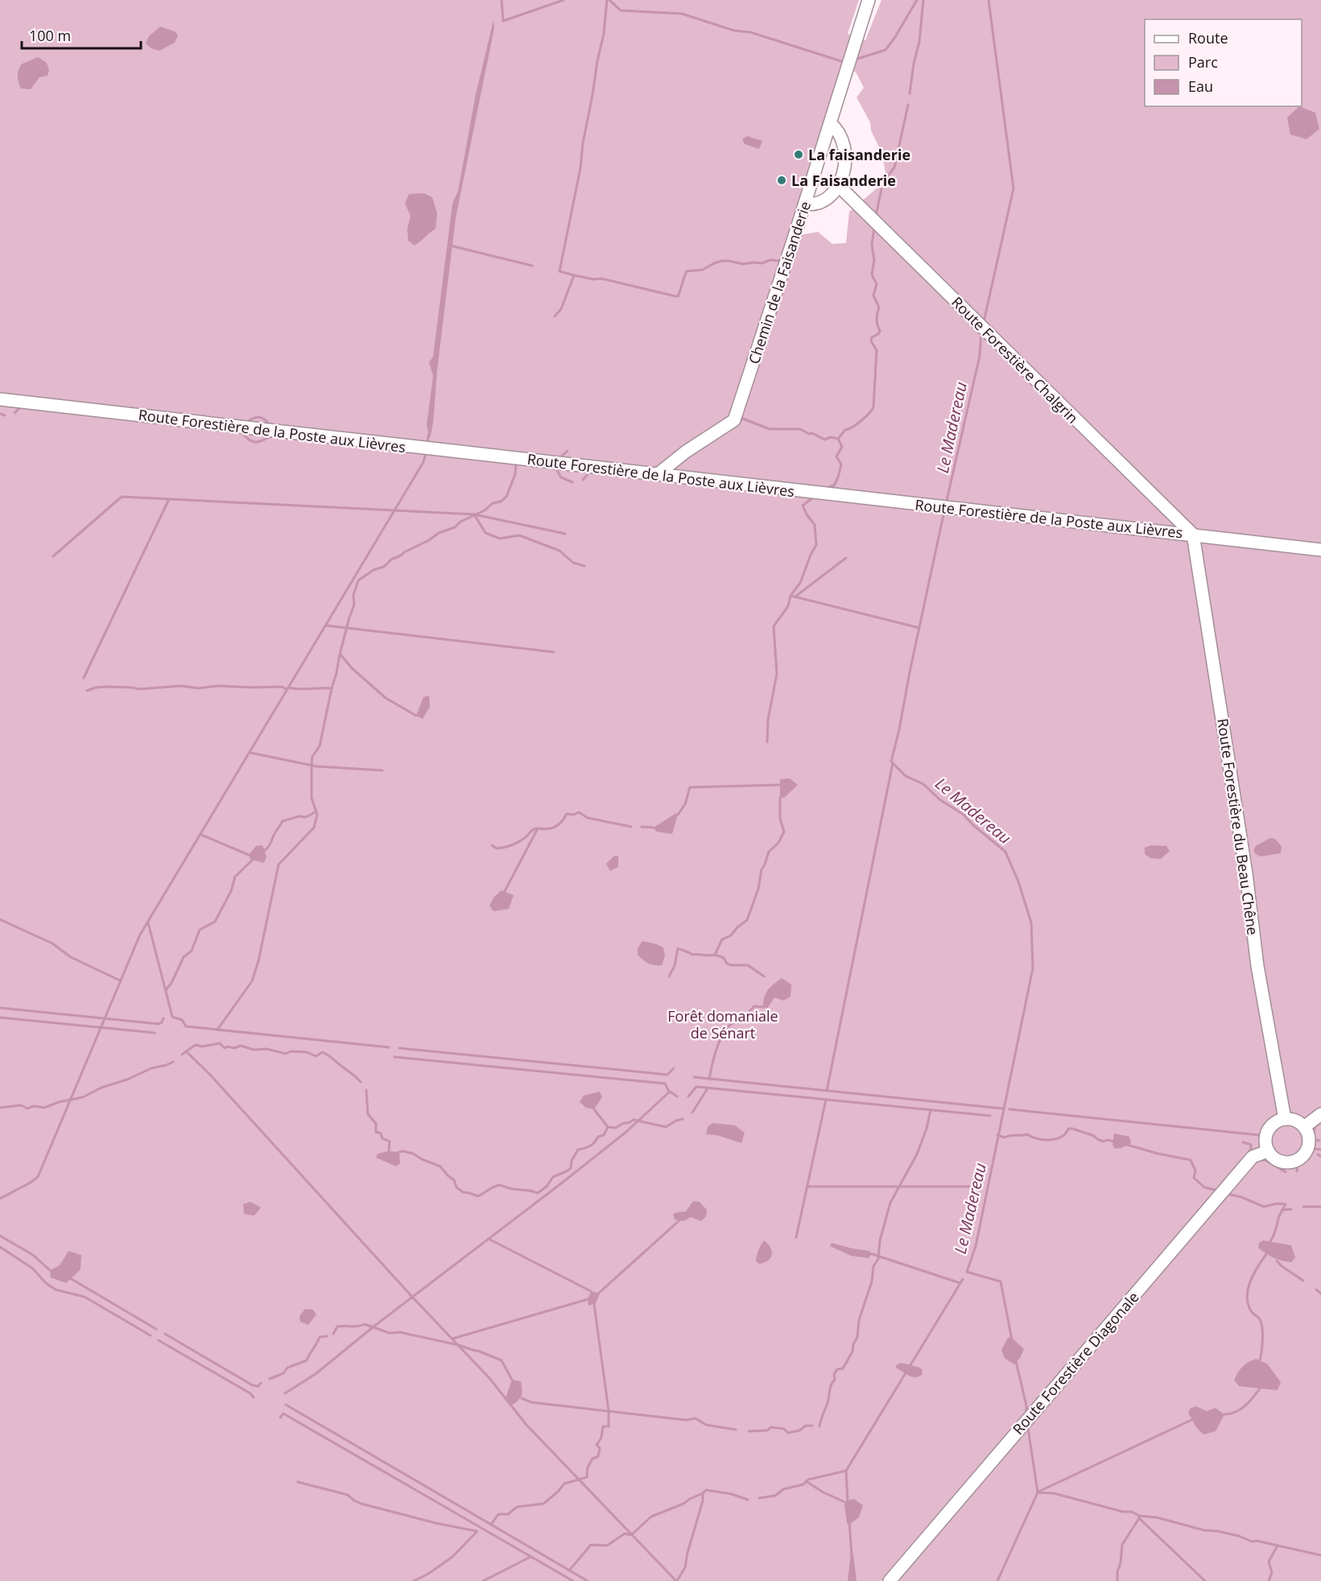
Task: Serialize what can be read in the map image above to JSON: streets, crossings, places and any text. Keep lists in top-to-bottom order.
{
  "streets": {
    "street": [
      "Chemin de la Faisanderie",
      "Route Forestière Chalgrin",
      "Route Forestière de la Poste aux Lièvres",
      "Route Forestière du Beau Chêne",
      "Route Forestière Diagonale"
    ]
  },
  "crossings": [
    ["Chemin de la Faisanderie", "Route Forestière de la Poste aux Lièvres"],
    ["Route Forestière Chalgrin", "Route Forestière de la Poste aux Lièvres"],
    ["Route Forestière Chalgrin", "Route Forestière du Beau Chêne"],
    ["Route Forestière de la Poste aux Lièvres", "Route Forestière du Beau Chêne"],
    ["Route Forestière du Beau Chêne", "Route Forestière Diagonale"]
  ],
  "water": ["Le Madereau"],
  "parks": ["Forêt domaniale de Sénart"],
  "places": ["La faisanderie", "La Faisanderie"],
  "legend": ["Route", "Parc", "Eau"],
  "scale_bar": "100 m"
}
